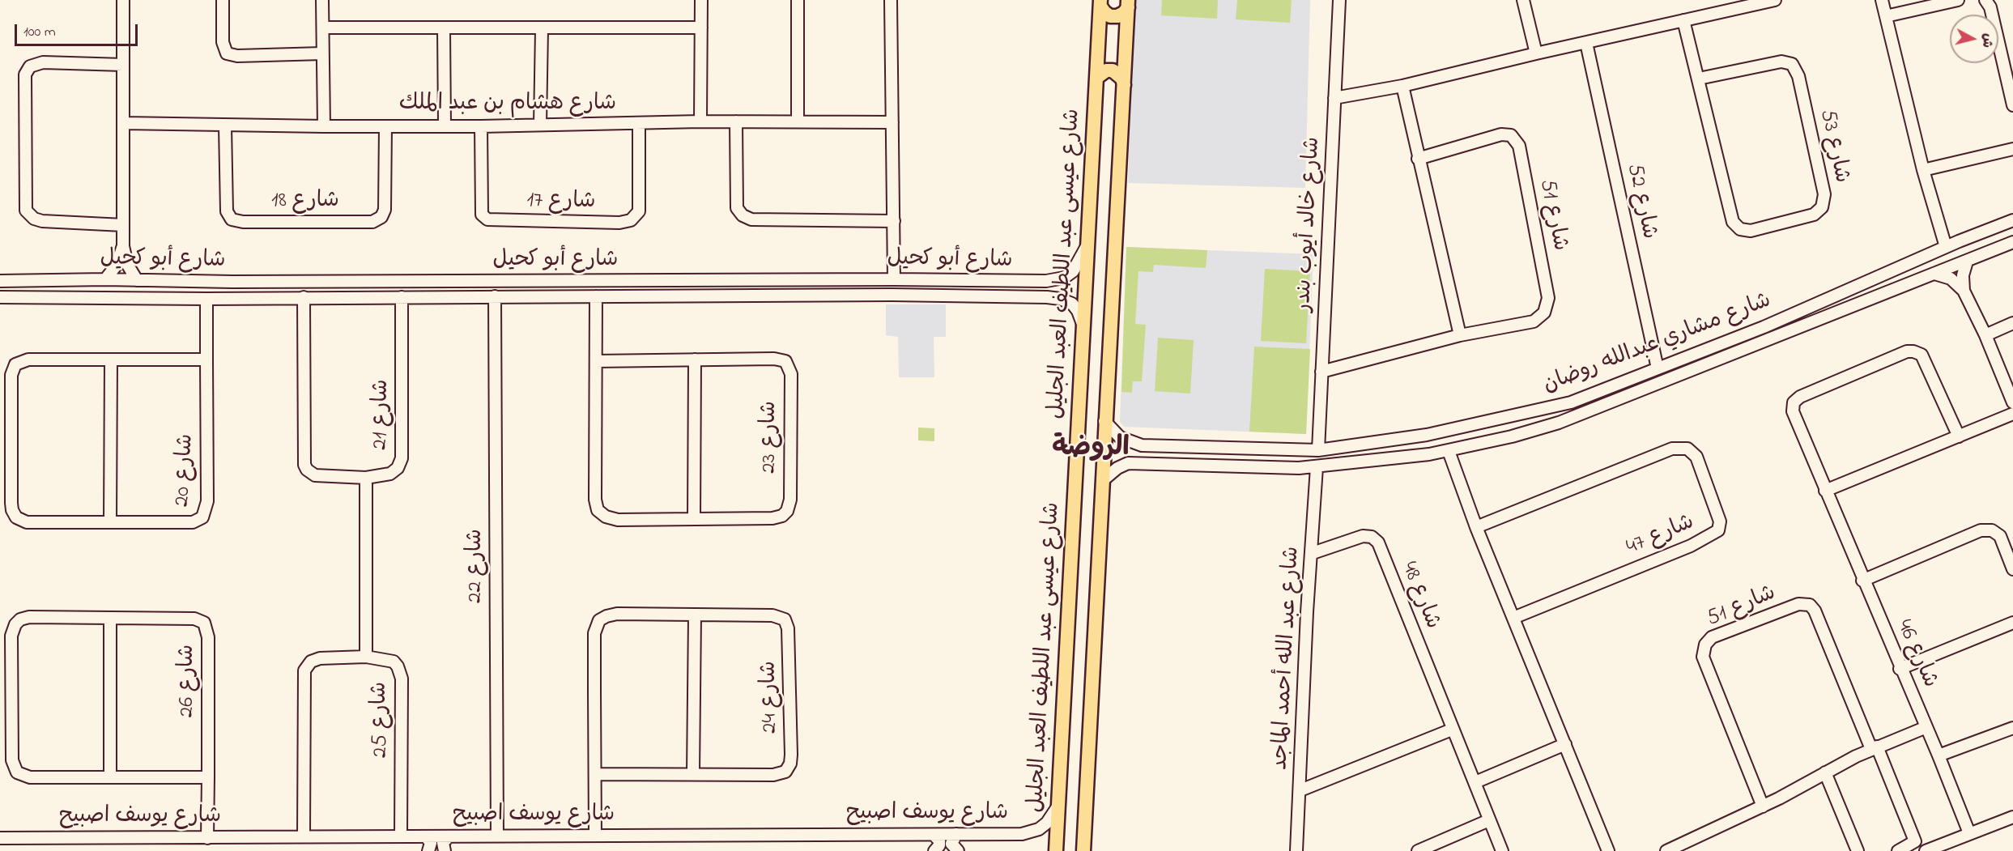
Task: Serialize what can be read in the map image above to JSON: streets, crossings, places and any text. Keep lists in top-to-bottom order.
{
  "streets": {
    "main road": ["شارع عيسى عبد اللطيف العبد الجليل"],
    "street": [
      "شارع هشام بن عبد الملك",
      "شارع 53",
      "شارع 52",
      "شارع 18",
      "شارع 17",
      "شارع 51",
      "شارع خالد أيوب بندر",
      "شارع أبو كحيل",
      "شارع مشاري عبدالله روضان",
      "شارع 21",
      "شارع 23",
      "شارع 20",
      "شارع 47",
      "شارع 22",
      "شارع 48",
      "شارع 46",
      "شارع عبد الله أحمد الماجد",
      "شارع 26",
      "شارع 24",
      "شارع 25",
      "شارع يوسف اصبيح"
    ]
  },
  "crossings": [
    ["شارع هشام بن عبد الملك", "شارع 18"],
    ["شارع هشام بن عبد الملك", "شارع 17"],
    ["شارع 52", "شارع مشاري عبدالله روضان"],
    ["شارع 51", "شارع خالد أيوب بندر"],
    ["شارع خالد أيوب بندر", "شارع مشاري عبدالله روضان"],
    ["شارع أبو كحيل", "شارع عيسى عبد اللطيف العبد الجليل"],
    ["شارع أبو كحيل", "شارع 21"],
    ["شارع أبو كحيل", "شارع 23"],
    ["شارع أبو كحيل", "شارع 20"],
    ["شارع أبو كحيل", "شارع 22"],
    ["شارع عيسى عبد اللطيف العبد الجليل", "شارع يوسف اصبيح"],
    ["شارع مشاري عبدالله روضان", "شارع عبد الله أحمد الماجد"],
    ["شارع 22", "شارع يوسف اصبيح"],
    ["شارع 48", "شارع عبد الله أحمد الماجد"],
    ["شارع 26", "شارع يوسف اصبيح"],
    ["شارع 24", "شارع يوسف اصبيح"],
    ["شارع 25", "شارع يوسف اصبيح"]
  ],
  "districts": ["الروضة"],
  "scale_bar": "100 m",
  "north": "right"
}
